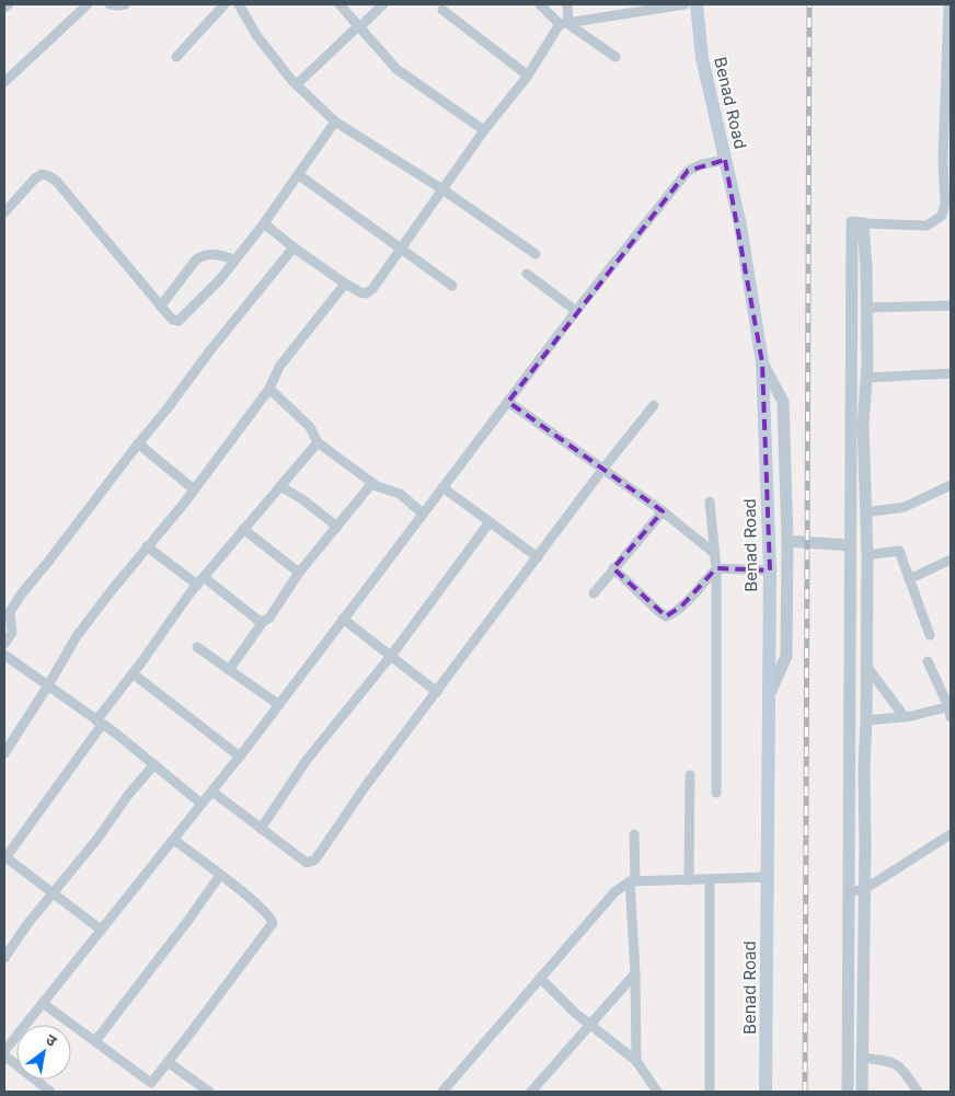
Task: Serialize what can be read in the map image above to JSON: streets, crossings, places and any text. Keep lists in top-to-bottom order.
{
  "streets": {
    "main road": ["Benad Road"]
  },
  "north": "top right"
}
